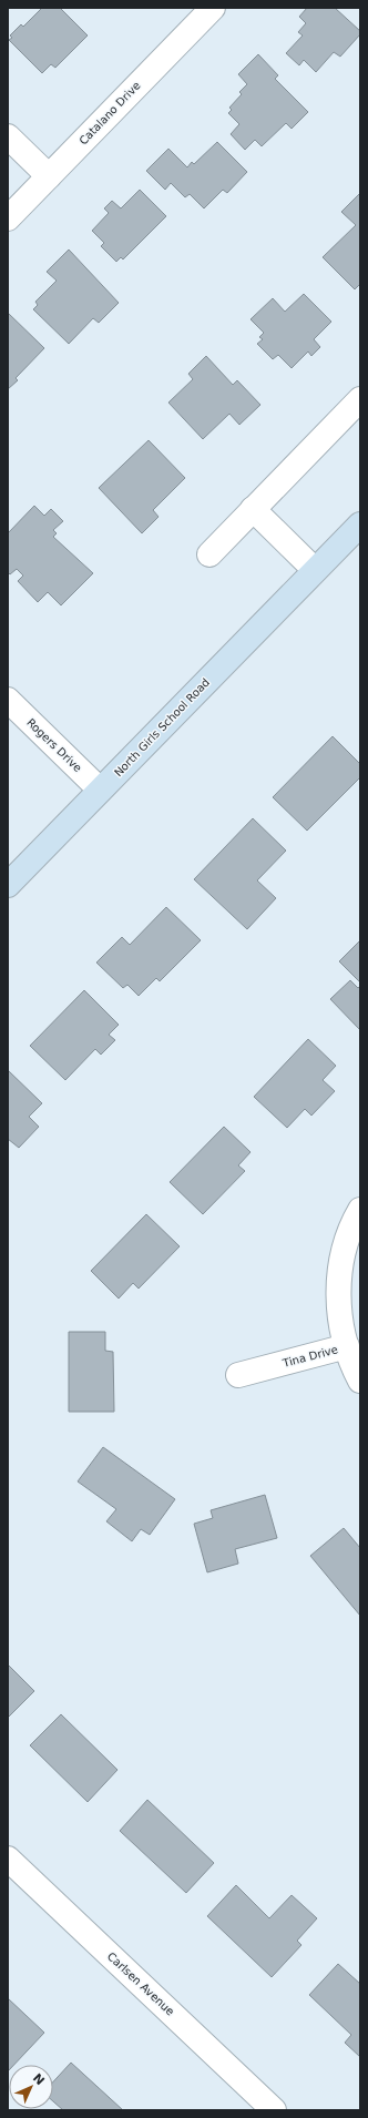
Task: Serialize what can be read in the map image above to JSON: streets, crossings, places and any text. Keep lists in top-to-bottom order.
{
  "streets": {
    "main road": ["North Girls School Road"],
    "street": [
      "Catalano Drive",
      "Rogers Drive",
      "Tina Drive",
      "Carlsen Avenue"
    ]
  },
  "crossings": [
    ["North Girls School Road", "Rogers Drive"]
  ],
  "north": "top right"
}
